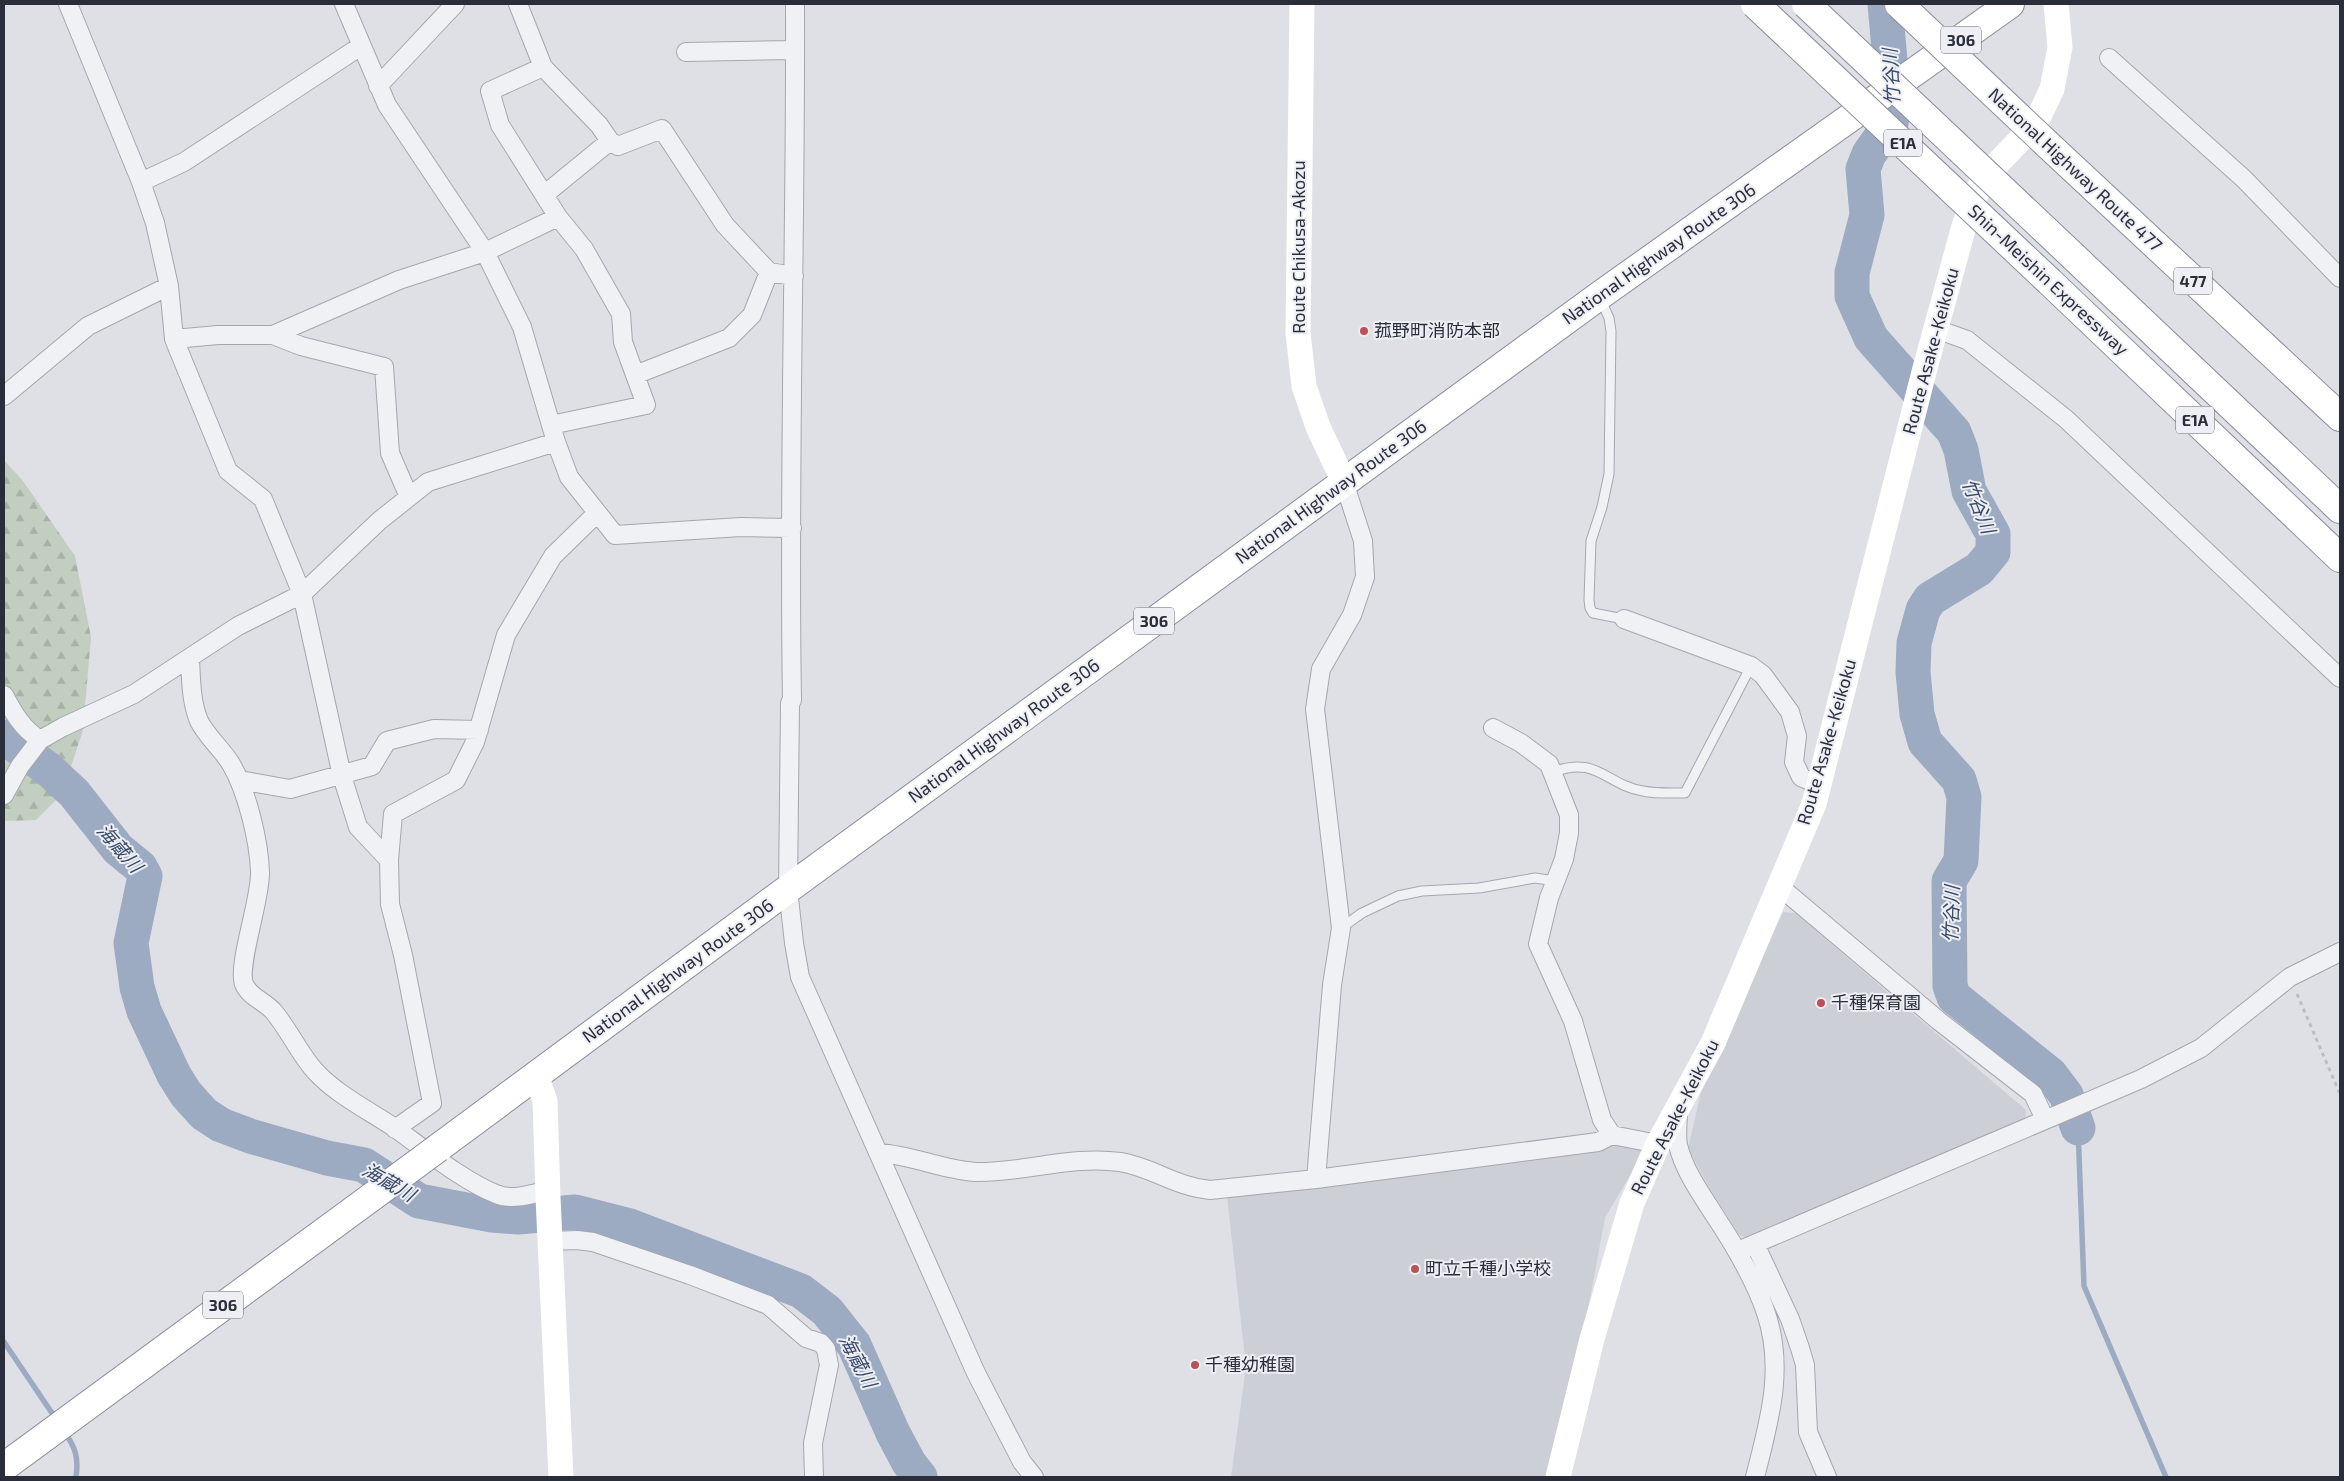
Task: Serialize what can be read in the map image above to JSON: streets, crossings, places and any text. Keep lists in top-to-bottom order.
{
  "streets": {
    "highway": [
      "306",
      "E1A",
      "National Highway Route 477",
      "National Highway Route 306",
      "Shin-Meishin Expressway",
      "477"
    ],
    "main road": ["Route Chikusa-Akozu", "Route Asake-Keikoku"]
  },
  "crossings": [
    ["Route Chikusa-Akozu", "National Highway Route 306"]
  ],
  "water": ["竹谷川", "海蔵川"],
  "places": [
    "菰野町消防本部",
    "千種保育園",
    "町立千種小学校",
    "千種幼稚園"
  ]
}
